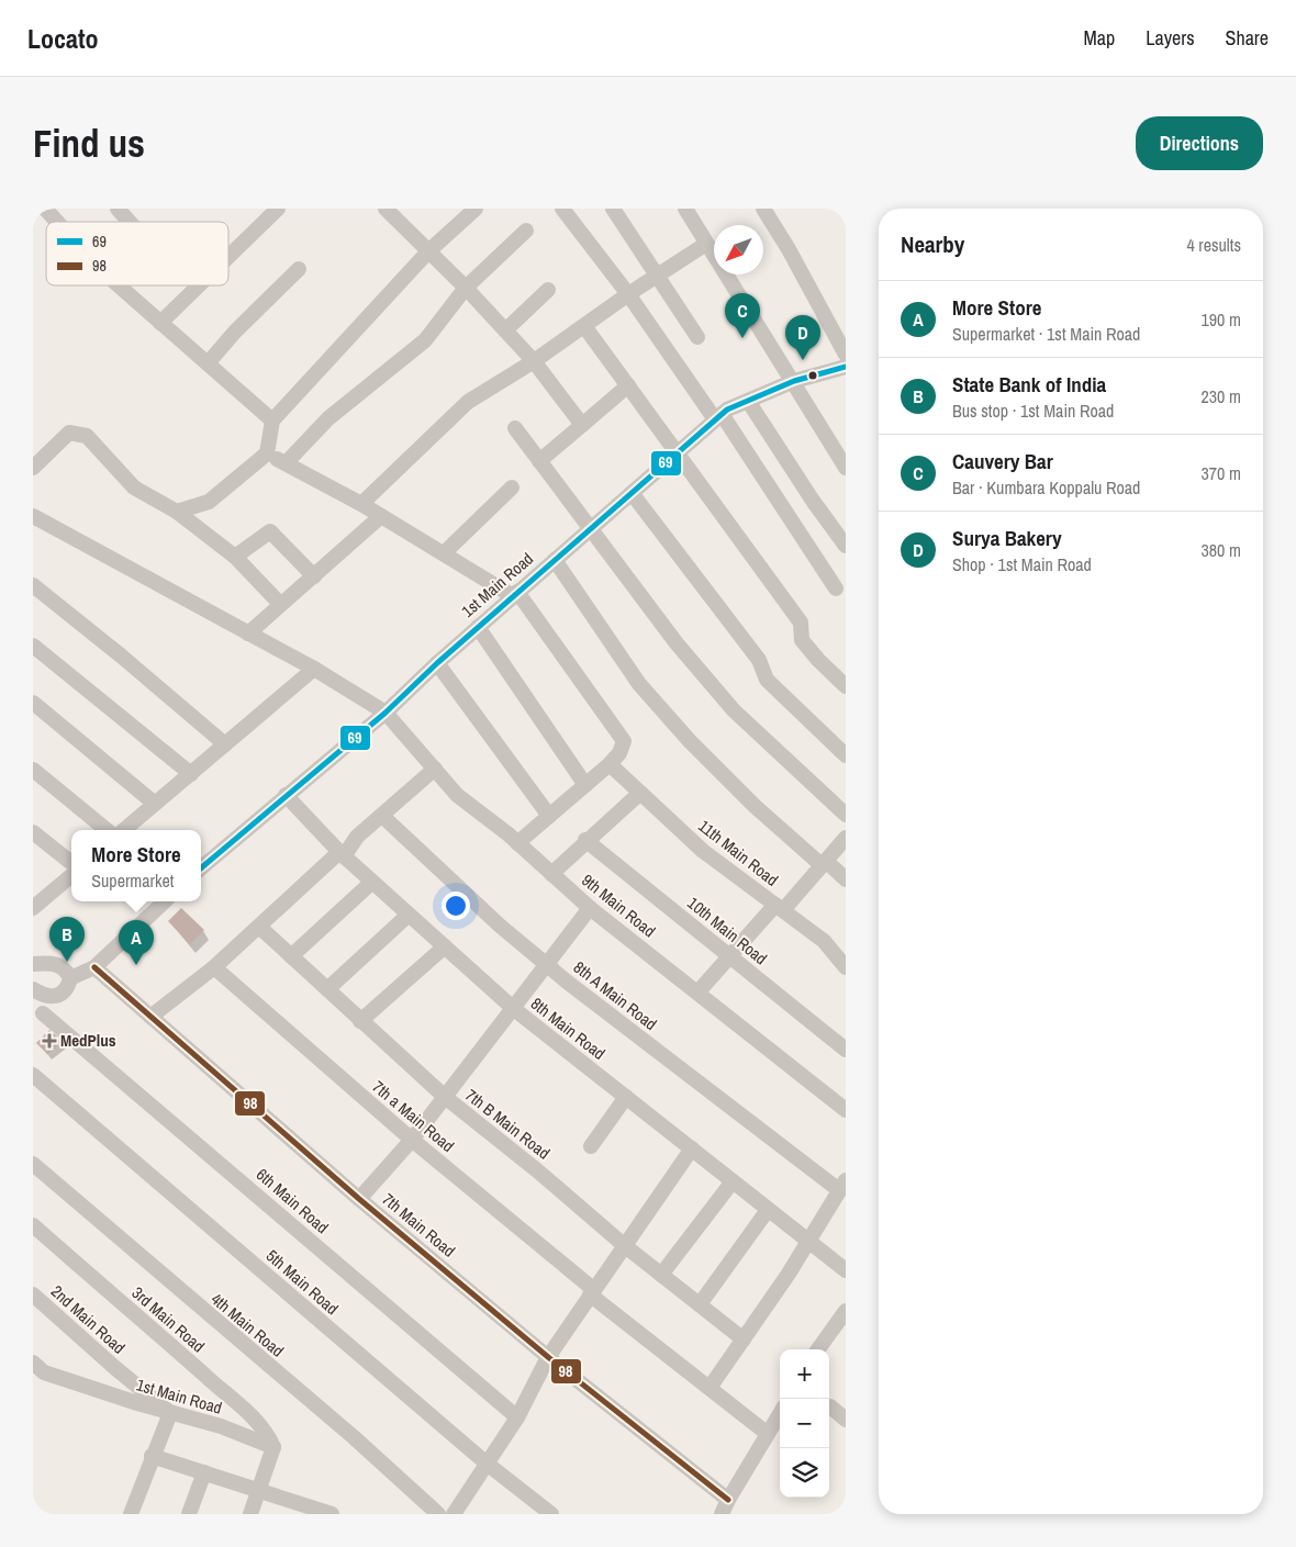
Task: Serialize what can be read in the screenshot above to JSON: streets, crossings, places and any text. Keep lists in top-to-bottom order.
{
  "streets": {
    "street": [
      "1st Main Road",
      "11th Main Road",
      "9th Main Road",
      "10th Main Road",
      "8th A Main Road",
      "8th Main Road",
      "7th a Main Road",
      "7th B Main Road",
      "6th Main Road",
      "7th Main Road",
      "5th Main Road",
      "2nd Main Road",
      "3rd Main Road",
      "4th Main Road"
    ]
  },
  "crossings": [
    ["1st Main Road", "9th Main Road"],
    ["1st Main Road", "8th Main Road"],
    ["1st Main Road", "2nd Main Road"],
    ["1st Main Road", "3rd Main Road"]
  ],
  "places": {
    "health": ["MedPlus"]
  },
  "lines": ["transit line 69", "transit line 98"],
  "legend": ["69", "98"],
  "north": "bottom left",
  "page": {
    "header": "Locato",
    "nav": ["Map", "Layers", "Share"],
    "buttons": "Directions",
    "title": "Find us",
    "heading": ["Nearby", "4 results"],
    "list": [
      {
        "mark": "A",
        "name": "More Store",
        "note": "Supermarket · 1st Main Road",
        "value": "190 m"
      },
      {
        "mark": "B",
        "name": "State Bank of India",
        "note": "Bus stop · 1st Main Road",
        "value": "230 m"
      },
      {
        "mark": "C",
        "name": "Cauvery Bar",
        "note": "Bar · Kumbara Koppalu Road",
        "value": "370 m"
      },
      {
        "mark": "D",
        "name": "Surya Bakery",
        "note": "Shop · 1st Main Road",
        "value": "380 m"
      }
    ],
    "pins": [
      "C",
      "D",
      "B",
      "A"
    ],
    "popup": ["More Store", "Supermarket"],
    "map_buttons": ["+", "−"]
  }
}
